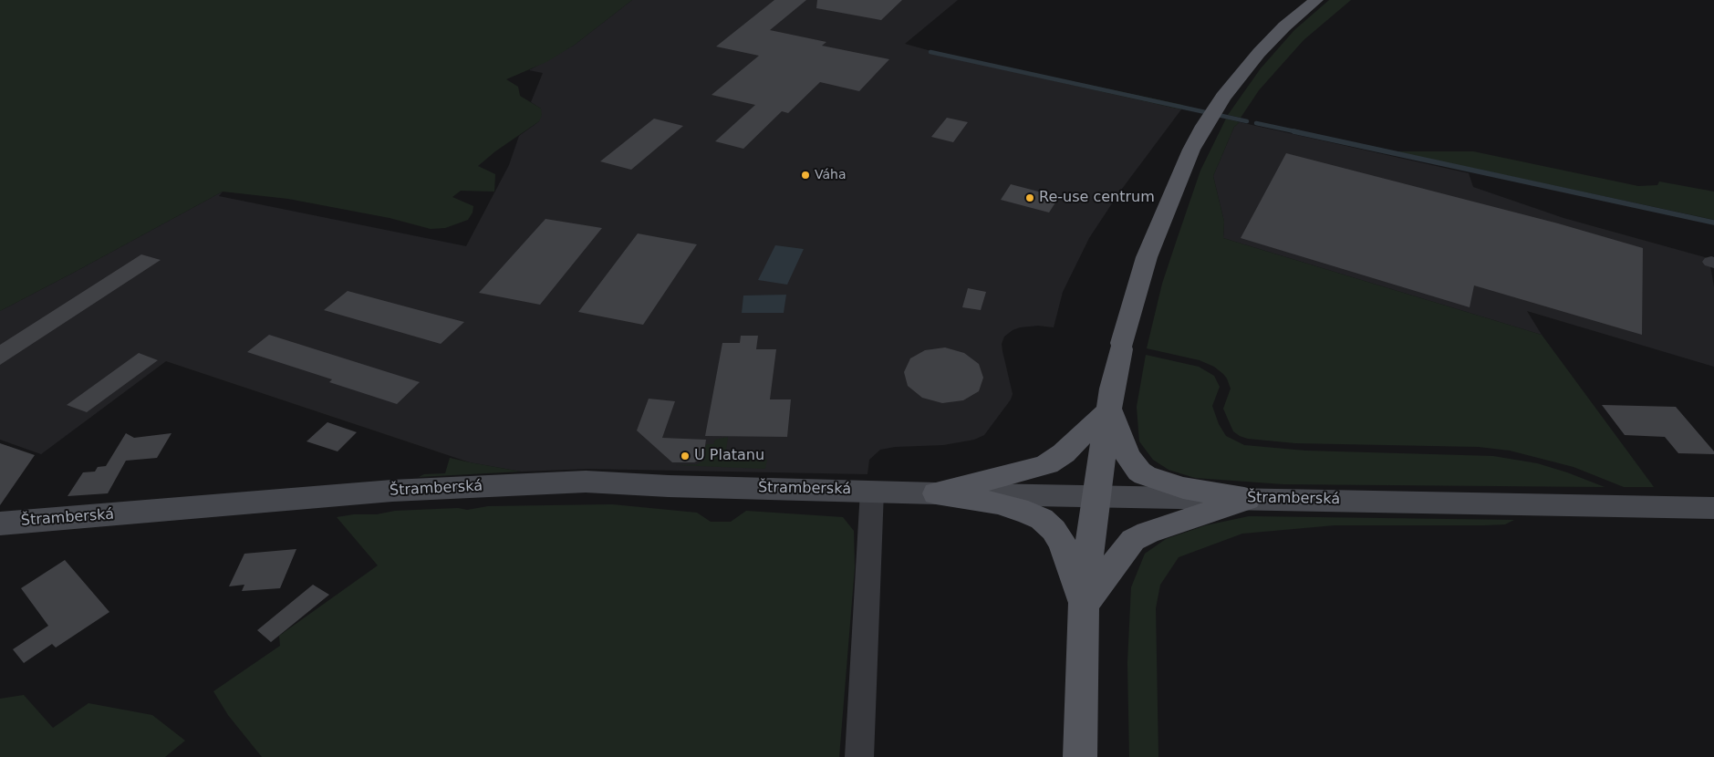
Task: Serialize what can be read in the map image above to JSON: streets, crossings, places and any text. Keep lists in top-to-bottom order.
{
  "streets": {
    "street": ["Štramberská"]
  },
  "places": ["Váha", "Re-use centrum", "U Platanu"]
}
